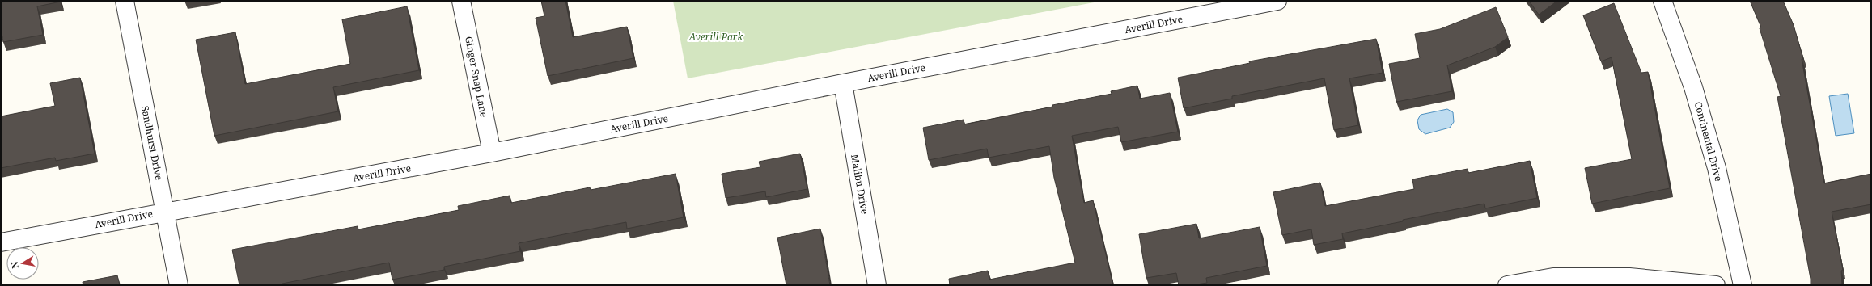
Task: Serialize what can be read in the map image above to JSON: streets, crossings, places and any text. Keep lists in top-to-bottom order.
{
  "streets": {
    "street": [
      "Averill Drive",
      "Ginger Snap Lane",
      "Continental Drive",
      "Sandhurst Drive",
      "Malibu Drive"
    ]
  },
  "crossings": [
    ["Averill Drive", "Ginger Snap Lane"],
    ["Averill Drive", "Sandhurst Drive"],
    ["Averill Drive", "Malibu Drive"]
  ],
  "parks": ["Averill Park"],
  "north": "left"
}
